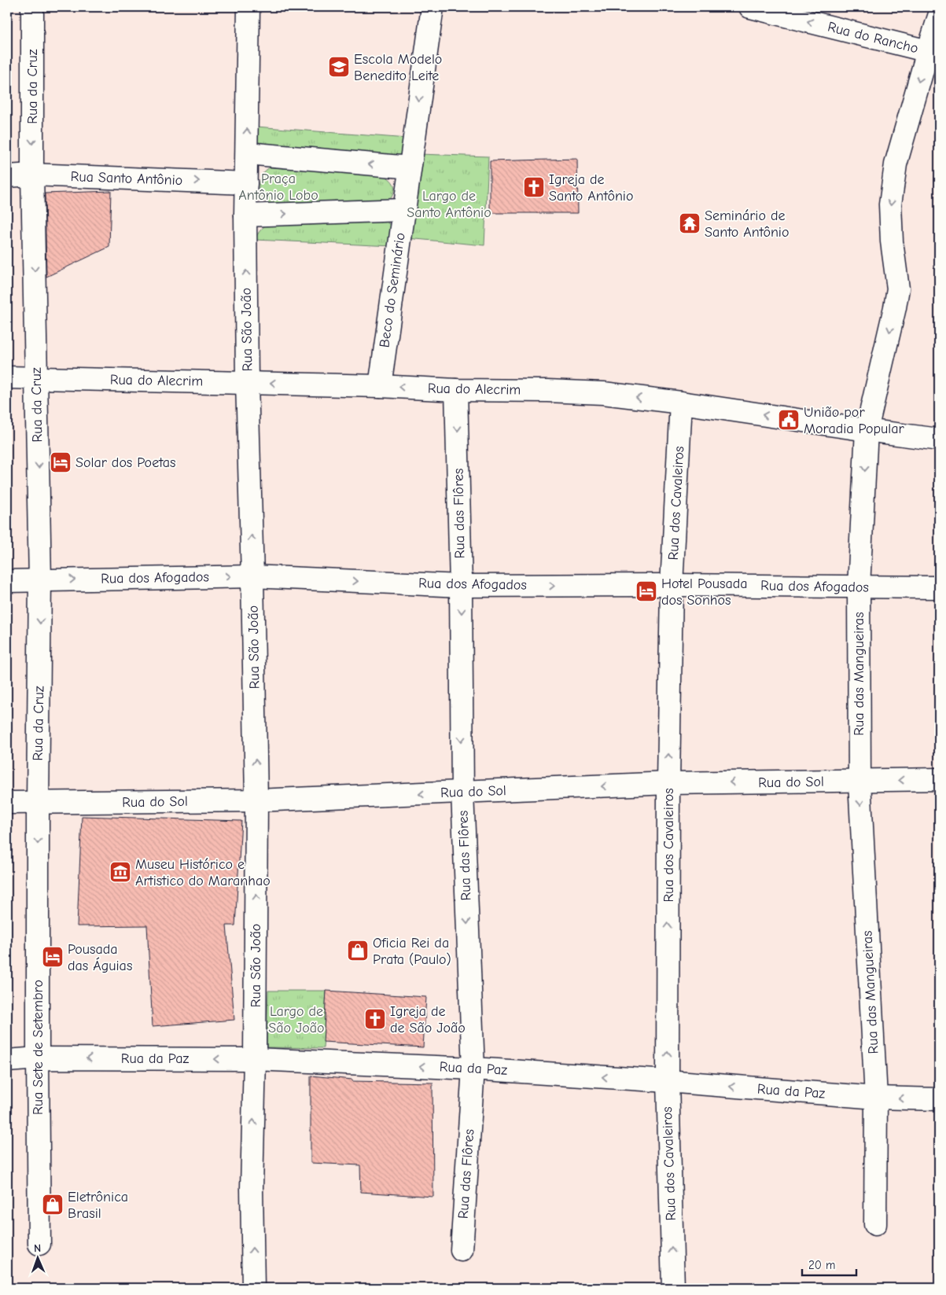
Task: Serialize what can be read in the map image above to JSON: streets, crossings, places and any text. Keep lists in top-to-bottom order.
{
  "streets": {
    "street": [
      "Rua do Rancho",
      "Rua da Cruz",
      "Rua Santo Antônio",
      "Beco do Seminário",
      "Rua São João",
      "Rua do Alecrim",
      "Rua dos Cavaleiros",
      "Rua das Flôres",
      "Rua dos Afogados",
      "Rua das Mangueiras",
      "Rua do Sol",
      "Rua Sete de Setembro",
      "Rua da Paz"
    ]
  },
  "crossings": [
    ["Rua do Rancho", "Rua das Mangueiras"],
    ["Rua da Cruz", "Rua Santo Antônio"],
    ["Rua da Cruz", "Rua do Alecrim"],
    ["Rua da Cruz", "Rua dos Afogados"],
    ["Rua da Cruz", "Rua do Sol"],
    ["Rua da Cruz", "Rua Sete de Setembro"],
    ["Rua Santo Antônio", "Rua São João"],
    ["Beco do Seminário", "Rua do Alecrim"],
    ["Rua São João", "Rua do Alecrim"],
    ["Rua São João", "Rua dos Afogados"],
    ["Rua São João", "Rua do Sol"],
    ["Rua São João", "Rua da Paz"],
    ["Rua do Alecrim", "Rua dos Cavaleiros"],
    ["Rua do Alecrim", "Rua das Flôres"],
    ["Rua do Alecrim", "Rua das Mangueiras"],
    ["Rua dos Cavaleiros", "Rua dos Afogados"],
    ["Rua dos Cavaleiros", "Rua do Sol"],
    ["Rua dos Cavaleiros", "Rua da Paz"],
    ["Rua das Flôres", "Rua dos Afogados"],
    ["Rua das Flôres", "Rua do Sol"],
    ["Rua das Flôres", "Rua da Paz"],
    ["Rua dos Afogados", "Rua das Mangueiras"],
    ["Rua das Mangueiras", "Rua do Sol"],
    ["Rua das Mangueiras", "Rua da Paz"],
    ["Rua do Sol", "Rua Sete de Setembro"],
    ["Rua Sete de Setembro", "Rua da Paz"]
  ],
  "one_way": [
    "Rua do Rancho",
    "Rua da Cruz",
    "Rua Santo Antônio",
    "Beco do Seminário",
    "Rua São João",
    "Rua do Alecrim",
    "Rua dos Cavaleiros",
    "Rua das Flôres",
    "Rua dos Afogados",
    "Rua das Mangueiras",
    "Rua do Sol",
    "Rua Sete de Setembro",
    "Rua da Paz"
  ],
  "parks": ["Praça Antônio Lobo", "Largo de Santo Antônio", "Largo de São João"],
  "places": {
    "school or university": ["Escola Modelo Benedito Leite"],
    "church": ["Igreja de Santo Antônio", "Igreja de de São João"],
    "temple": ["Seminário de Santo Antônio"],
    "public building": ["União por Moradia Popular"],
    "hotel": ["Solar dos Poetas", "Hotel Pousada dos Sonhos", "Pousada das Águias"],
    "museum": ["Museu Histórico e Artistico do Maranhao"],
    "shop": ["Oficia Rei da Prata (Paulo)", "Eletrônica Brasil"]
  },
  "scale_bar": "20 m",
  "north": "top"
}
